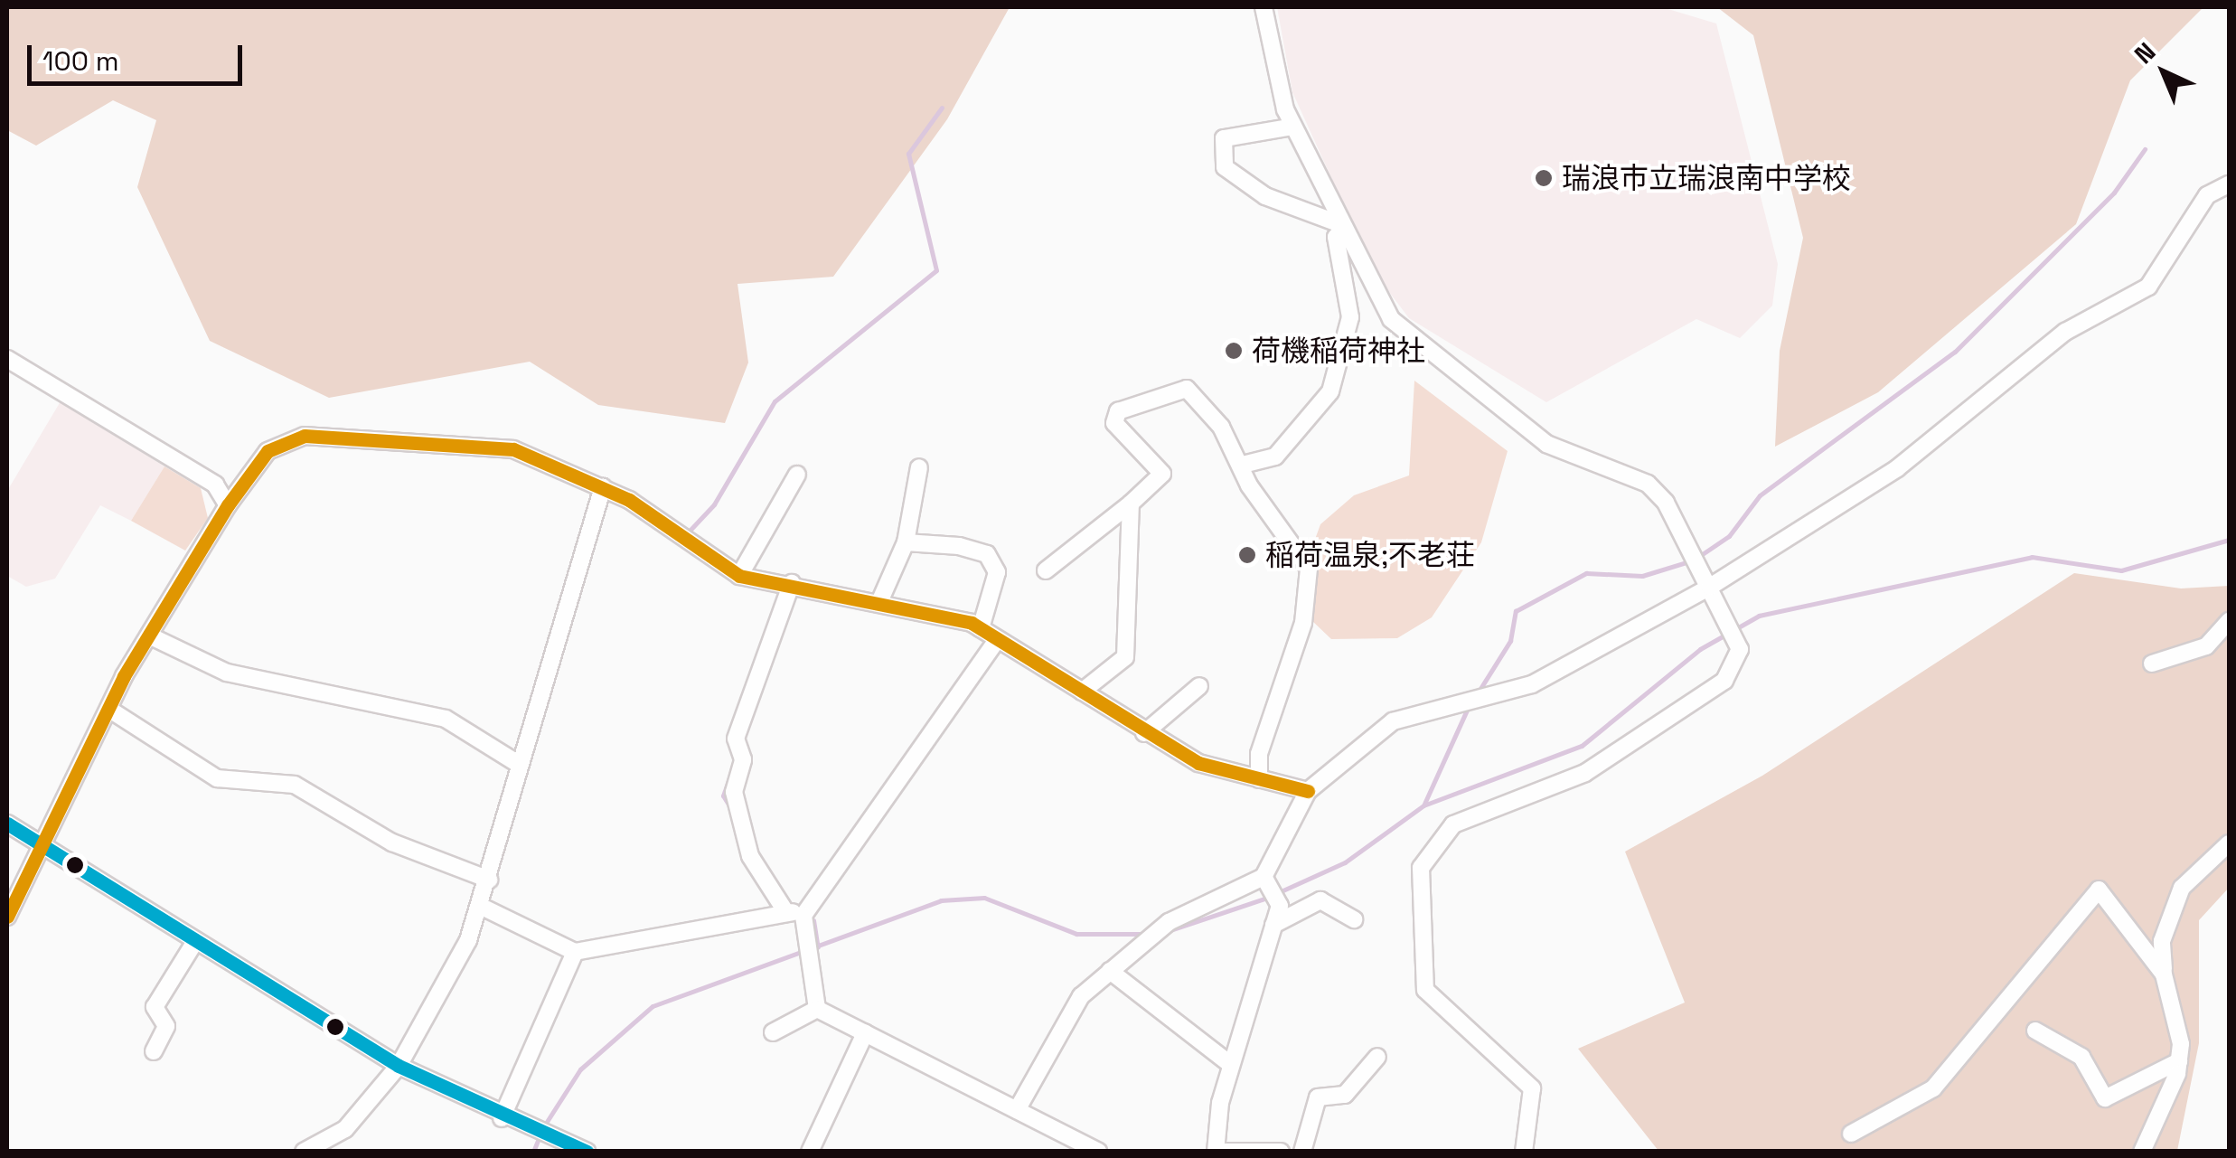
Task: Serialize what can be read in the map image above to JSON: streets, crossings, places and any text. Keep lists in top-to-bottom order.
{
  "places": ["瑞浪市立瑞浪南中学校", "荷機稲荷神社", "稲荷温泉;不老荘"],
  "scale_bar": "100 m",
  "north": "top left"
}
